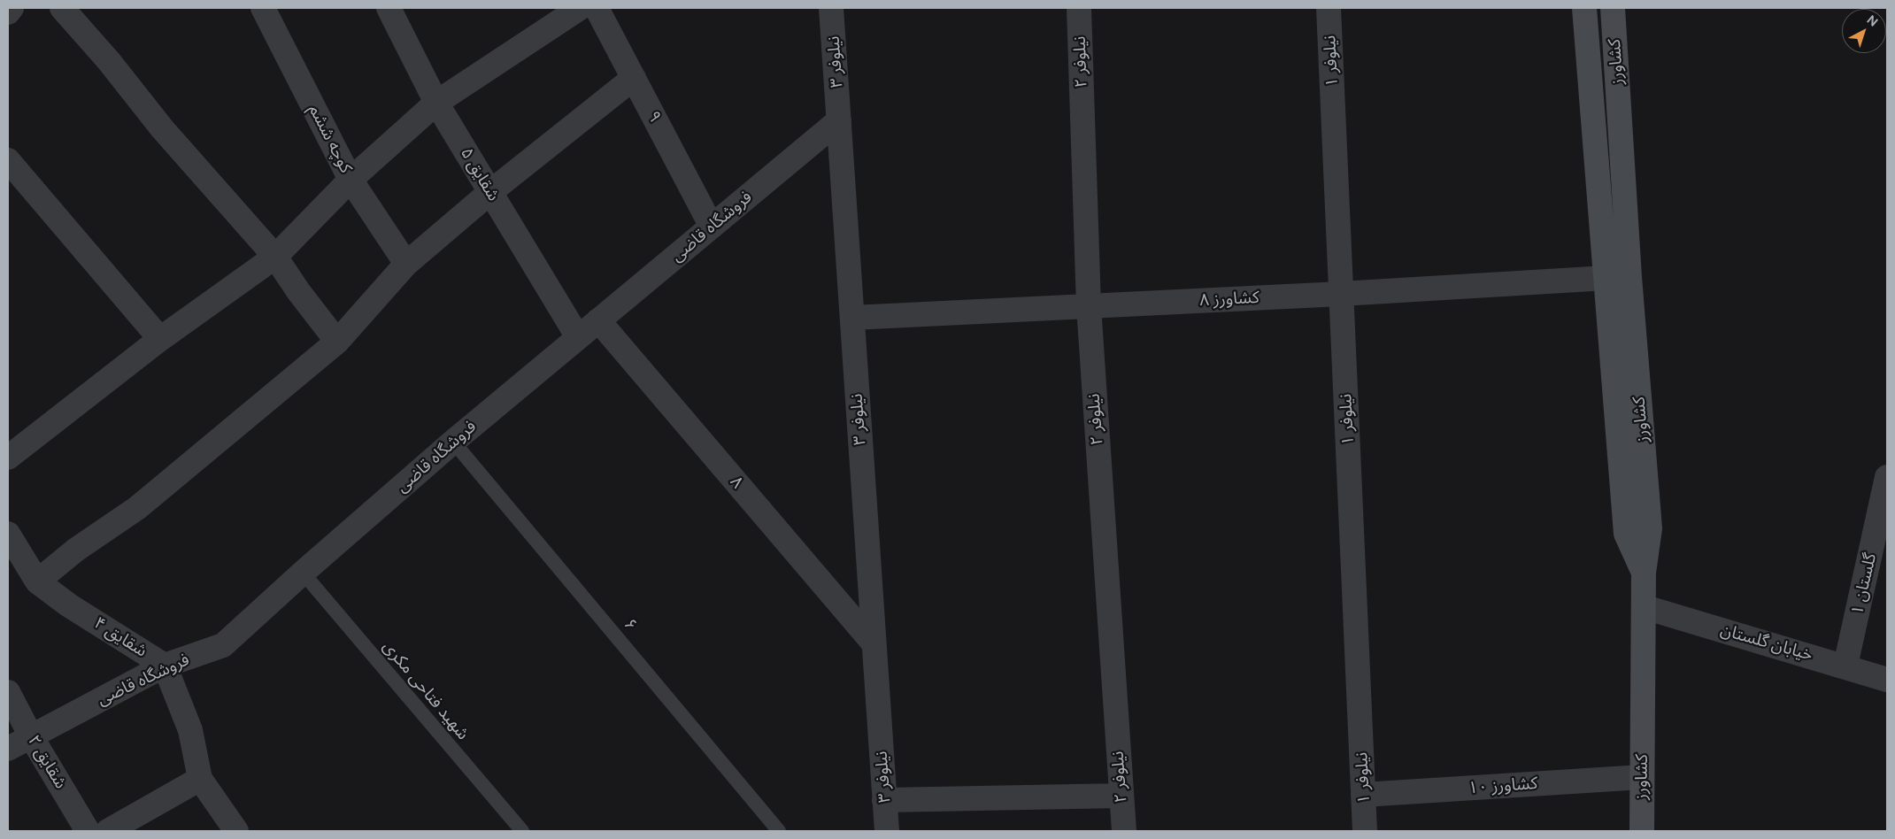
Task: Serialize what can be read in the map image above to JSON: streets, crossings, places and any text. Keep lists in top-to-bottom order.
{
  "streets": {
    "main road": ["کشاورز"],
    "street": [
      "نیلوفر ۱",
      "نیلوفر ۳",
      "نیلوفر ۲",
      "۹",
      "کوچه ششم",
      "شقایق ۵",
      "فروشگاه قاضی",
      "کشاورز ۸",
      "۸",
      "گلستان ۱",
      "شقایق ۴",
      "خیابان گلستان",
      "شقایق ۲",
      "کشاورز ۱۰"
    ],
    "lane": ["۶", "شهید فتاحی مکری"]
  },
  "crossings": [
    ["نیلوفر ۱", "کشاورز ۸"],
    ["نیلوفر ۱", "کشاورز ۱۰"],
    ["نیلوفر ۳", "فروشگاه قاضی"],
    ["نیلوفر ۳", "کشاورز ۸"],
    ["نیلوفر ۳", "۸"],
    ["نیلوفر ۲", "کشاورز ۸"],
    ["کشاورز", "خیابان گلستان"],
    ["کشاورز", "کشاورز ۱۰"],
    ["۹", "فروشگاه قاضی"],
    ["شقایق ۵", "فروشگاه قاضی"],
    ["فروشگاه قاضی", "۸"],
    ["فروشگاه قاضی", "۶"],
    ["فروشگاه قاضی", "شقایق ۴"],
    ["فروشگاه قاضی", "شهید فتاحی مکری"],
    ["فروشگاه قاضی", "شقایق ۲"],
    ["گلستان ۱", "خیابان گلستان"]
  ],
  "north": "top right"
}
